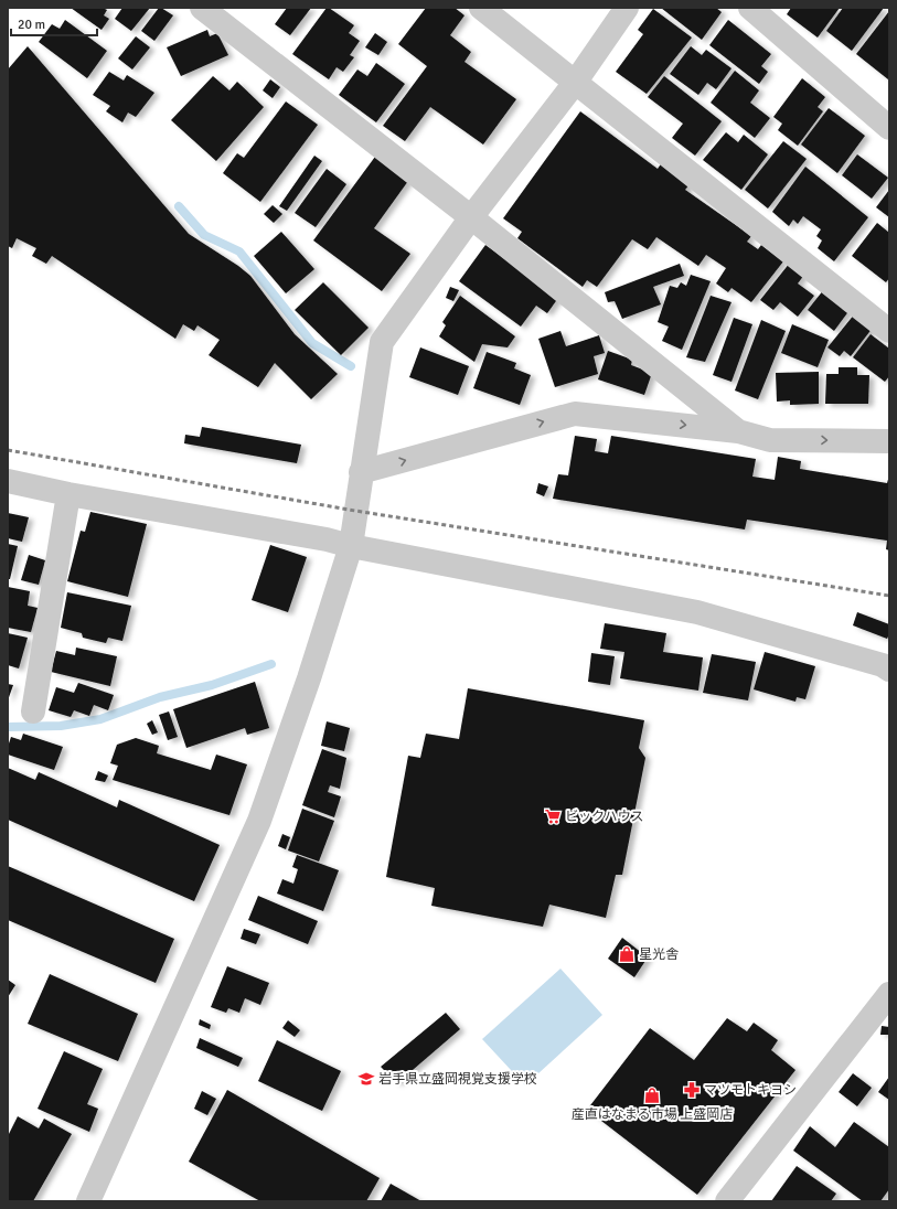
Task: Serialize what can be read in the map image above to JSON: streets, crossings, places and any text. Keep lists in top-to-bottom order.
{
  "places": {
    "supermarket": ["ビックハウス"],
    "shop": ["星光舎", "産直はなまる市場 上盛岡店"],
    "school or university": ["岩手県立盛岡視覚支援学校"],
    "pharmacy": ["マツモトキヨシ"]
  },
  "scale_bar": "20 m"
}
